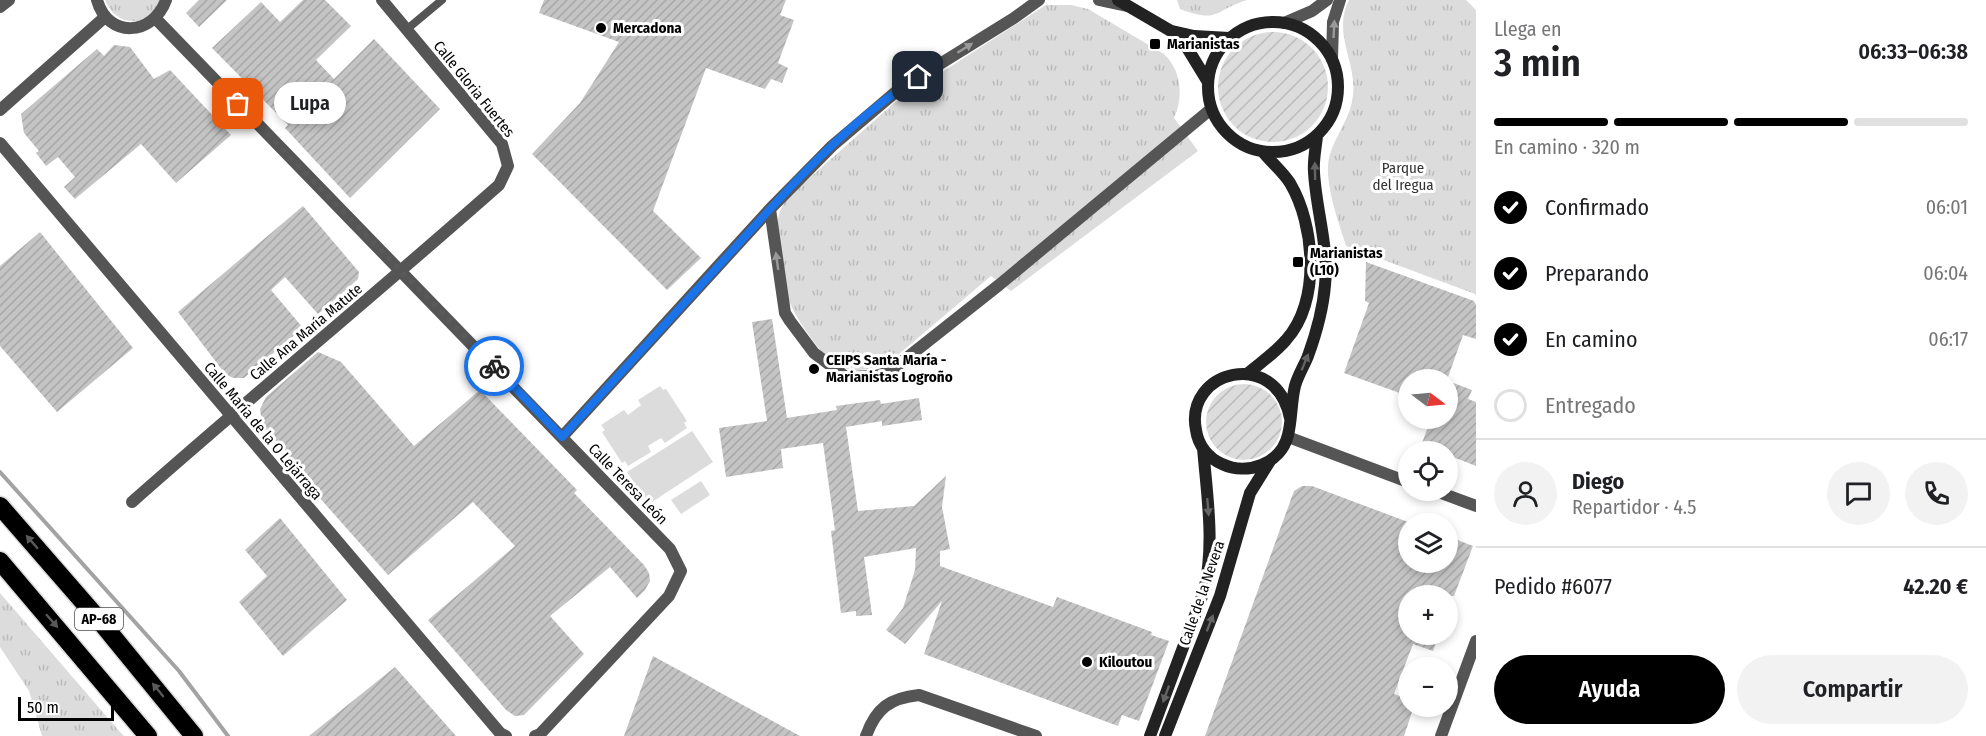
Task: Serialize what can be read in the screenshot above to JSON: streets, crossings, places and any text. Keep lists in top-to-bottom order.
{
  "streets": {
    "highway": ["AP-68"],
    "main road": ["Calle de la Nevera"],
    "street": [
      "Calle Gloria Fuertes",
      "Calle Ana María Matute",
      "Calle María de la O Lejárraga",
      "Calle Teresa León"
    ]
  },
  "crossings": [
    ["Calle Gloria Fuertes", "Calle Ana María Matute"],
    ["Calle Gloria Fuertes", "Calle Teresa León"],
    ["Calle Ana María Matute", "Calle María de la O Lejárraga"],
    ["Calle Ana María Matute", "Calle Teresa León"]
  ],
  "parks": ["Parque del Iregua"],
  "places": {
    "other": [
      "Mercadona",
      "Lupa",
      "CEIPS Santa María - Marianistas Logroño",
      "Kiloutou"
    ],
    "transit": ["Marianistas", "Marianistas (L10)"]
  },
  "scale_bar": "50 m",
  "north": "right",
  "page": {
    "heading": ["3 min", "Llega en", "06:33–06:38"],
    "panel": [
      "Diego",
      "Repartidor · 4.5",
      "Pedido #6077",
      "42.20 €"
    ],
    "bubble": "Lupa",
    "bar": "En camino · 320 m",
    "list": [
      ["Confirmado", "06:01"],
      ["Preparando", "06:04"],
      ["En camino", "06:17"],
      "Entregado"
    ],
    "map_buttons": ["+", "−"],
    "buttons": ["Ayuda", "Compartir"],
    "scale": "50 m"
  }
}
